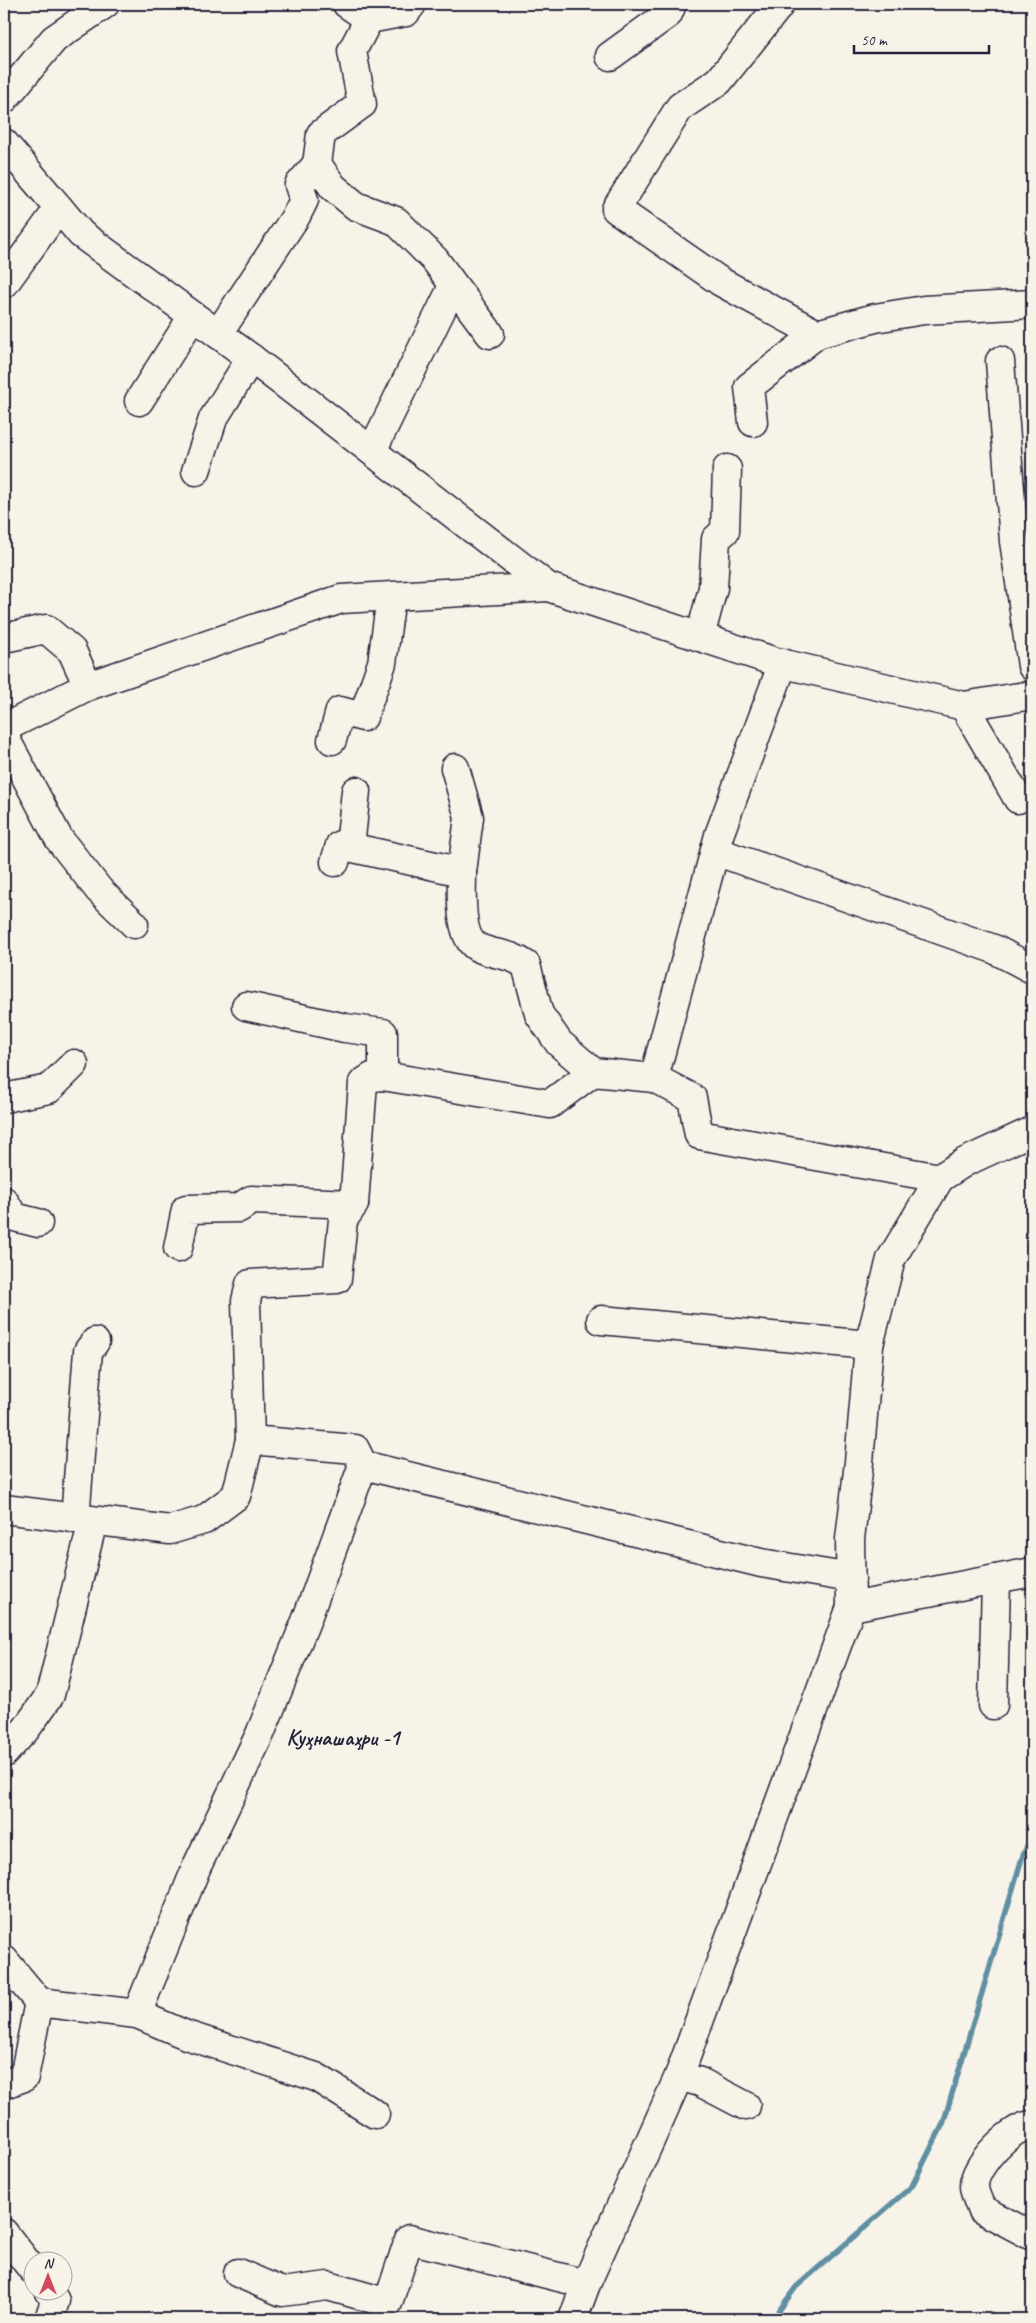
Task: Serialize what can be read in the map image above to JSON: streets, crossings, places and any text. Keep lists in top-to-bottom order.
{
  "districts": ["Куҳнашаҳри -1"],
  "scale_bar": "50 m",
  "north": "top"
}
